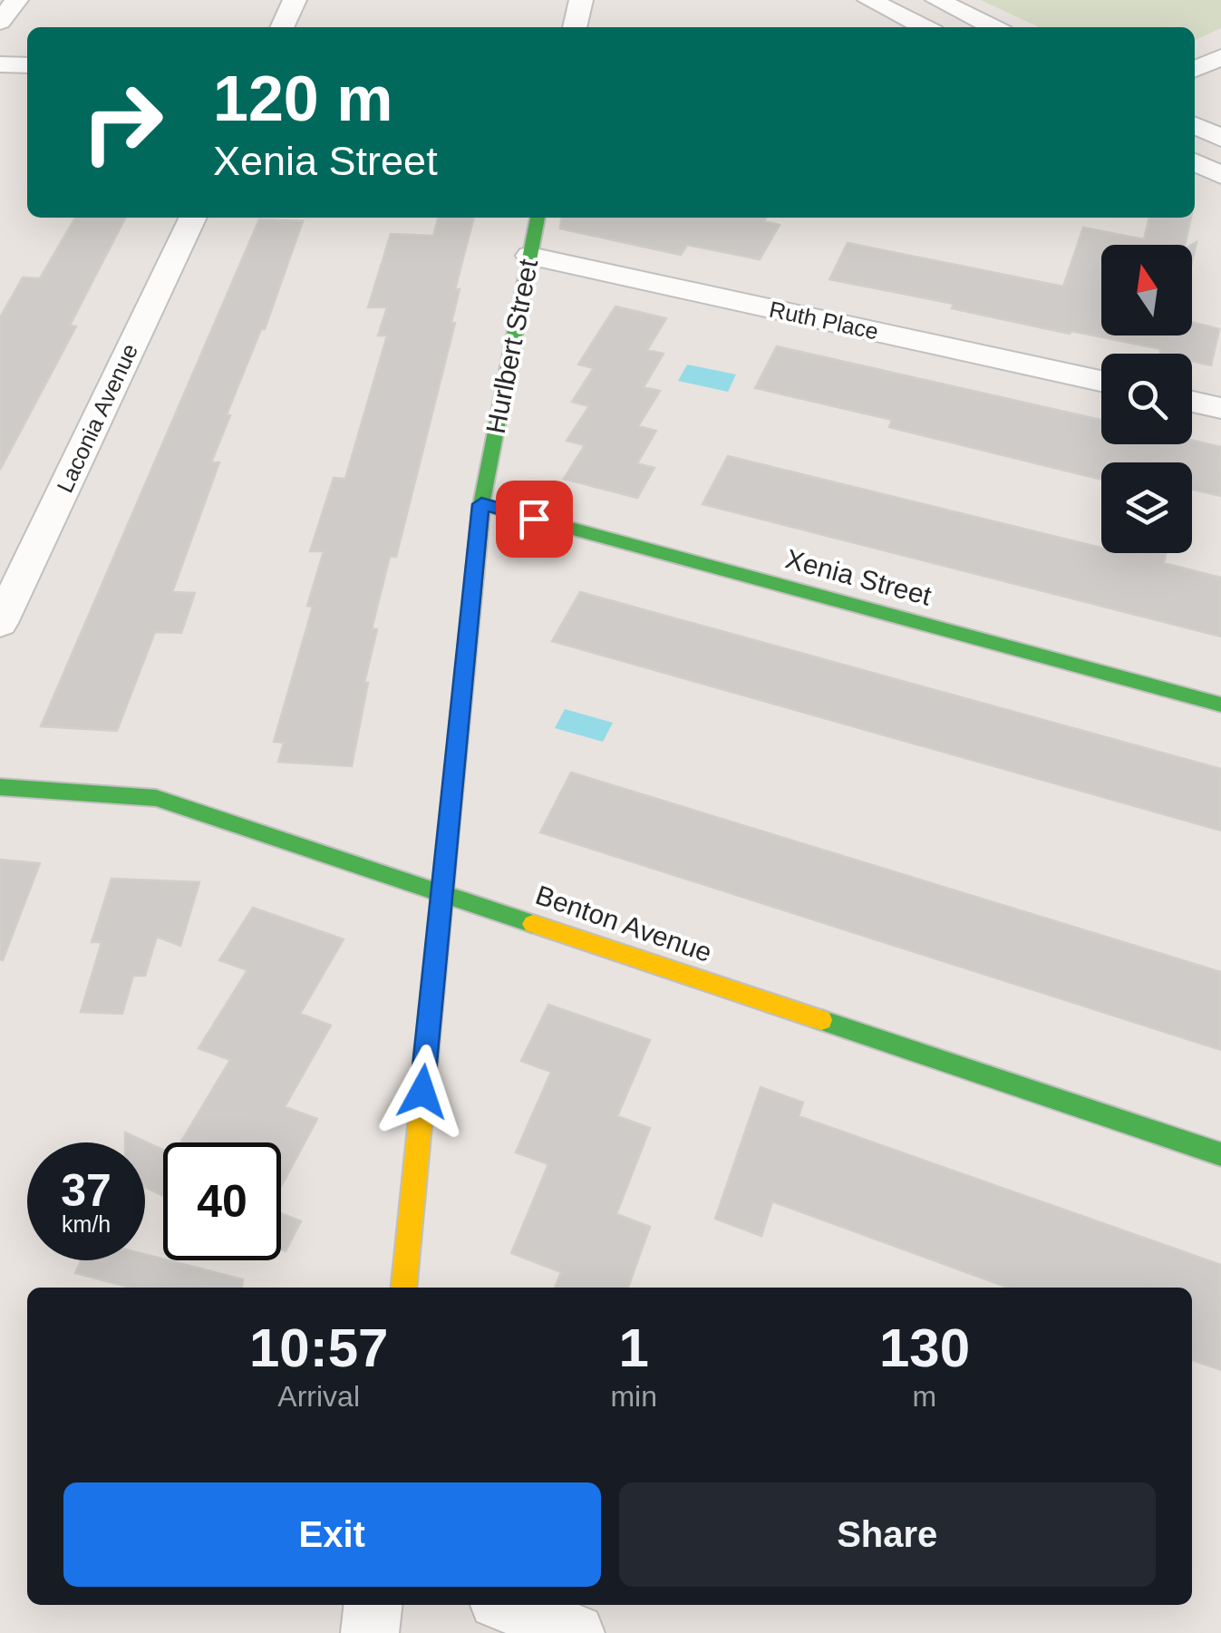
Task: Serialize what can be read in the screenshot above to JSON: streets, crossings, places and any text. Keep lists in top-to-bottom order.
{
  "streets": {
    "street": [
      "Ruth Place",
      "Hurlbert Street",
      "Laconia Avenue",
      "Xenia Street",
      "Benton Avenue"
    ]
  },
  "crossings": [
    ["Ruth Place", "Hurlbert Street"],
    ["Hurlbert Street", "Xenia Street"],
    ["Hurlbert Street", "Benton Avenue"]
  ],
  "north": "top",
  "page": {
    "turn": ["120 m", "Xenia Street"],
    "speed": "37 km/h",
    "limit": "40",
    "eta": [
      "10:57",
      "Arrival",
      "1",
      "min",
      "130",
      "m"
    ],
    "buttons": ["Exit", "Share"]
  }
}
